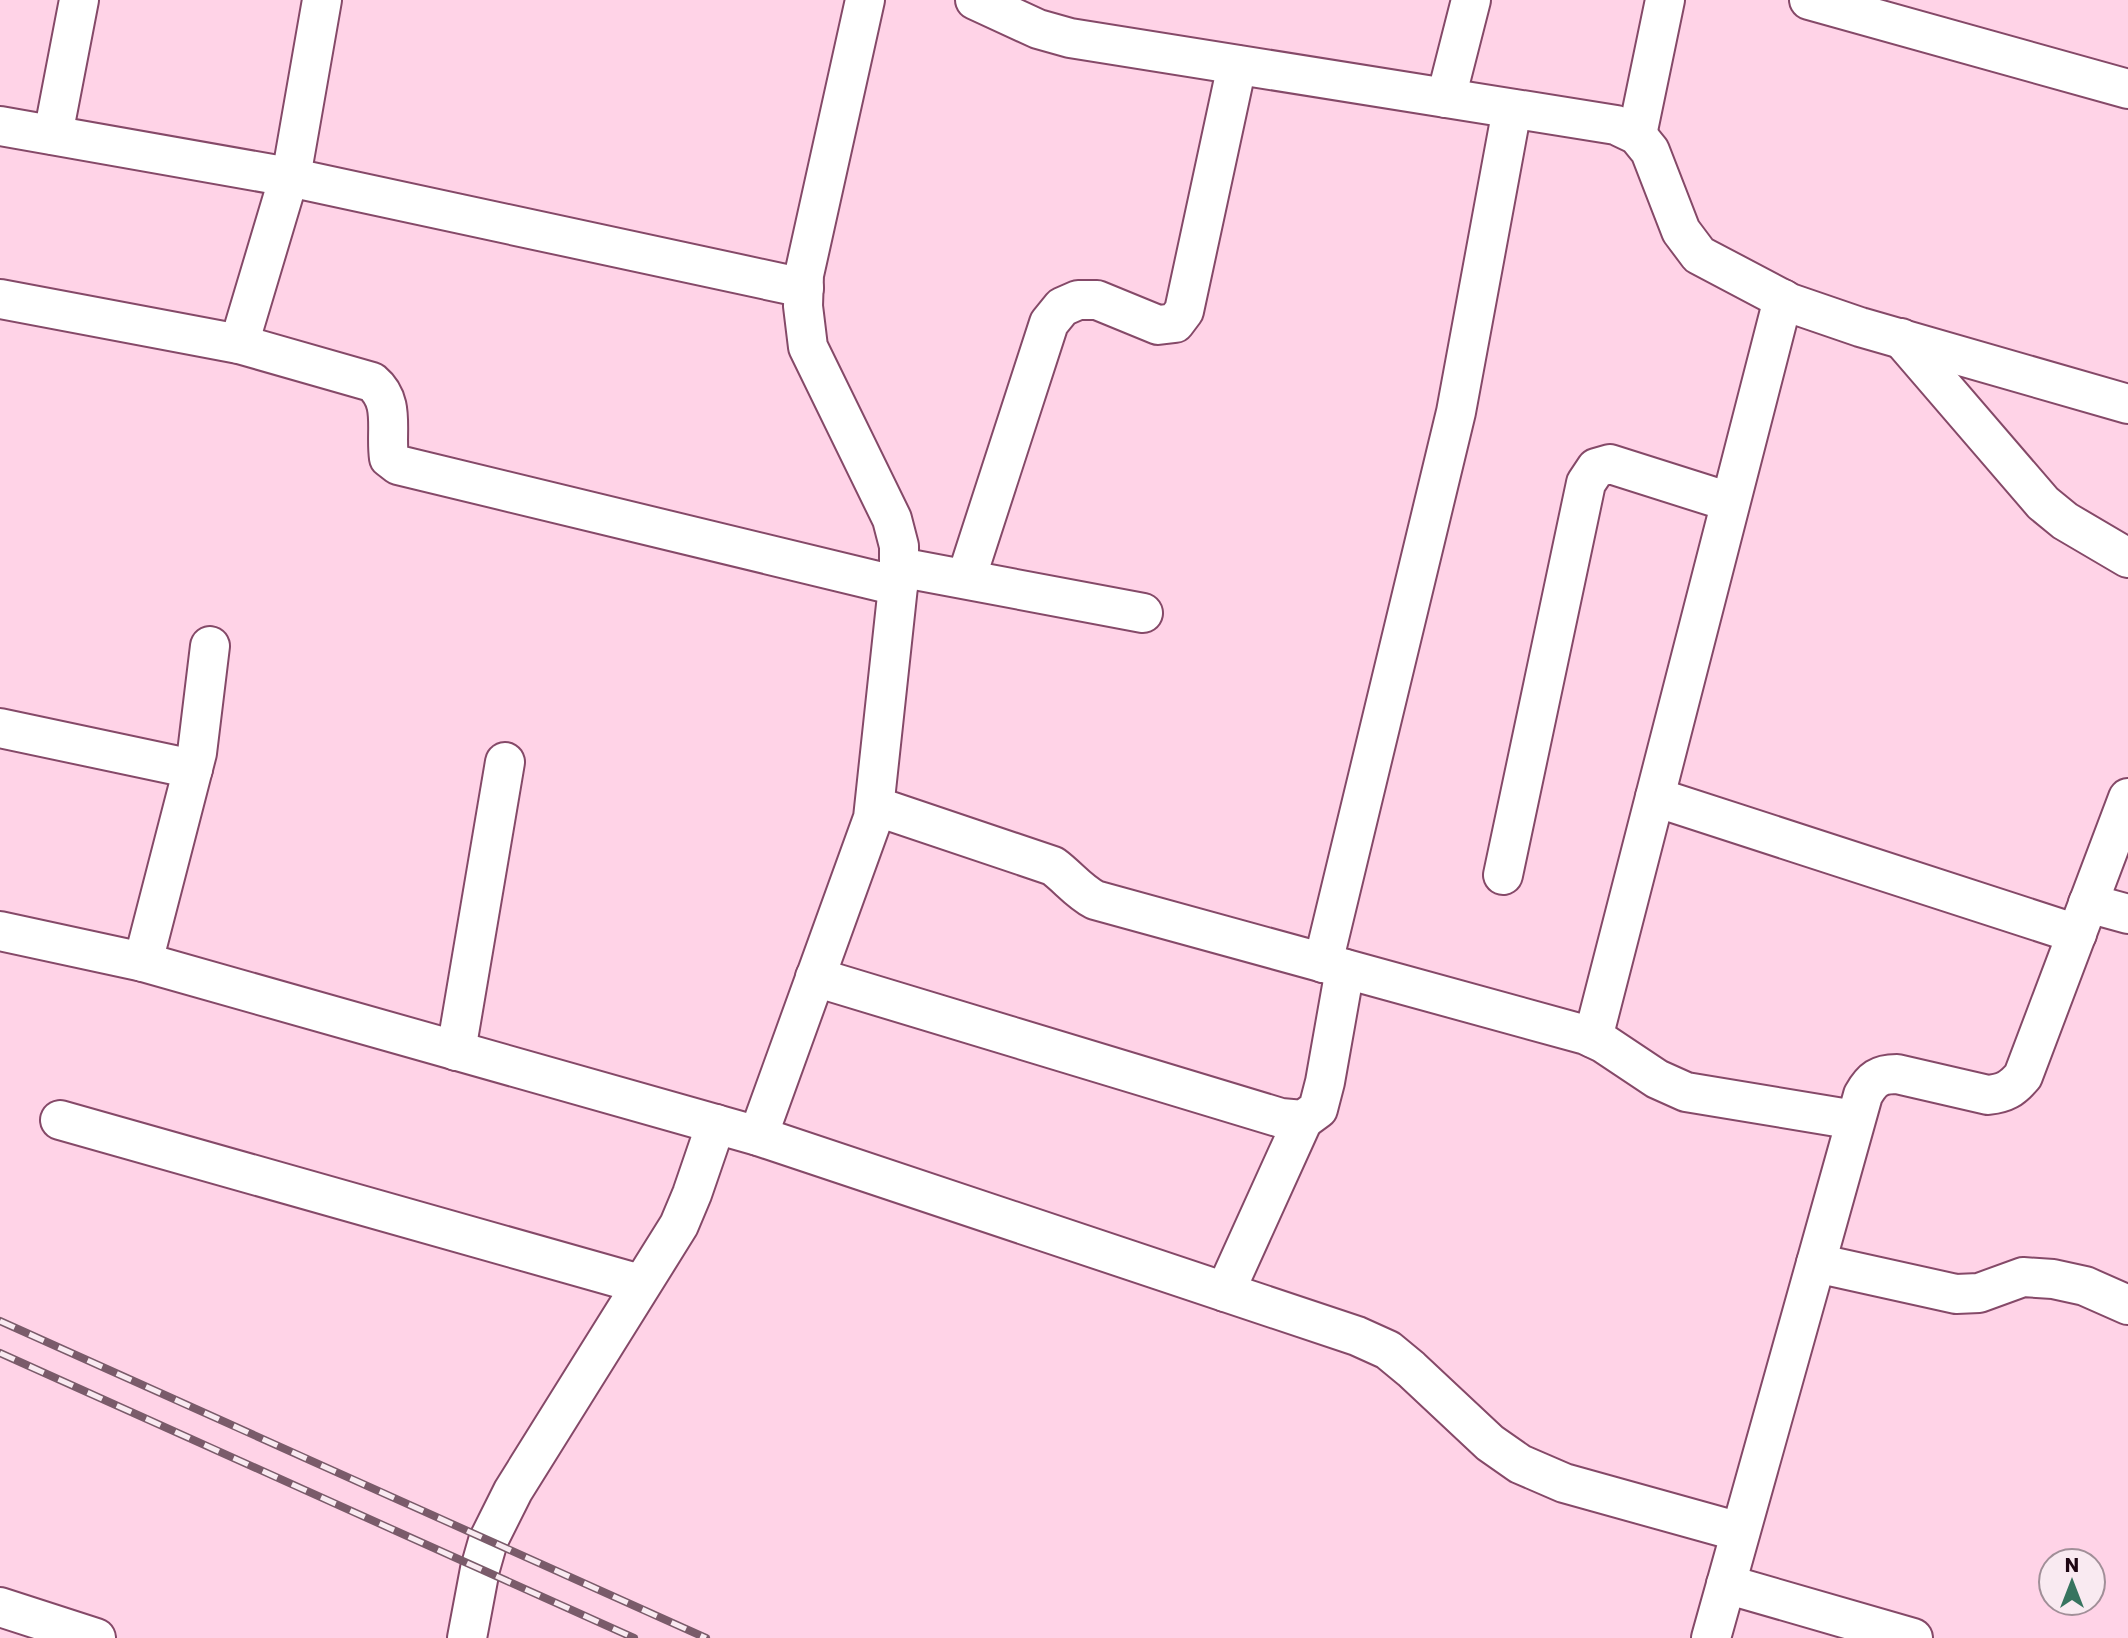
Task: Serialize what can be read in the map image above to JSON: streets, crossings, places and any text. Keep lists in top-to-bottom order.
{
  "north": "top"
}
